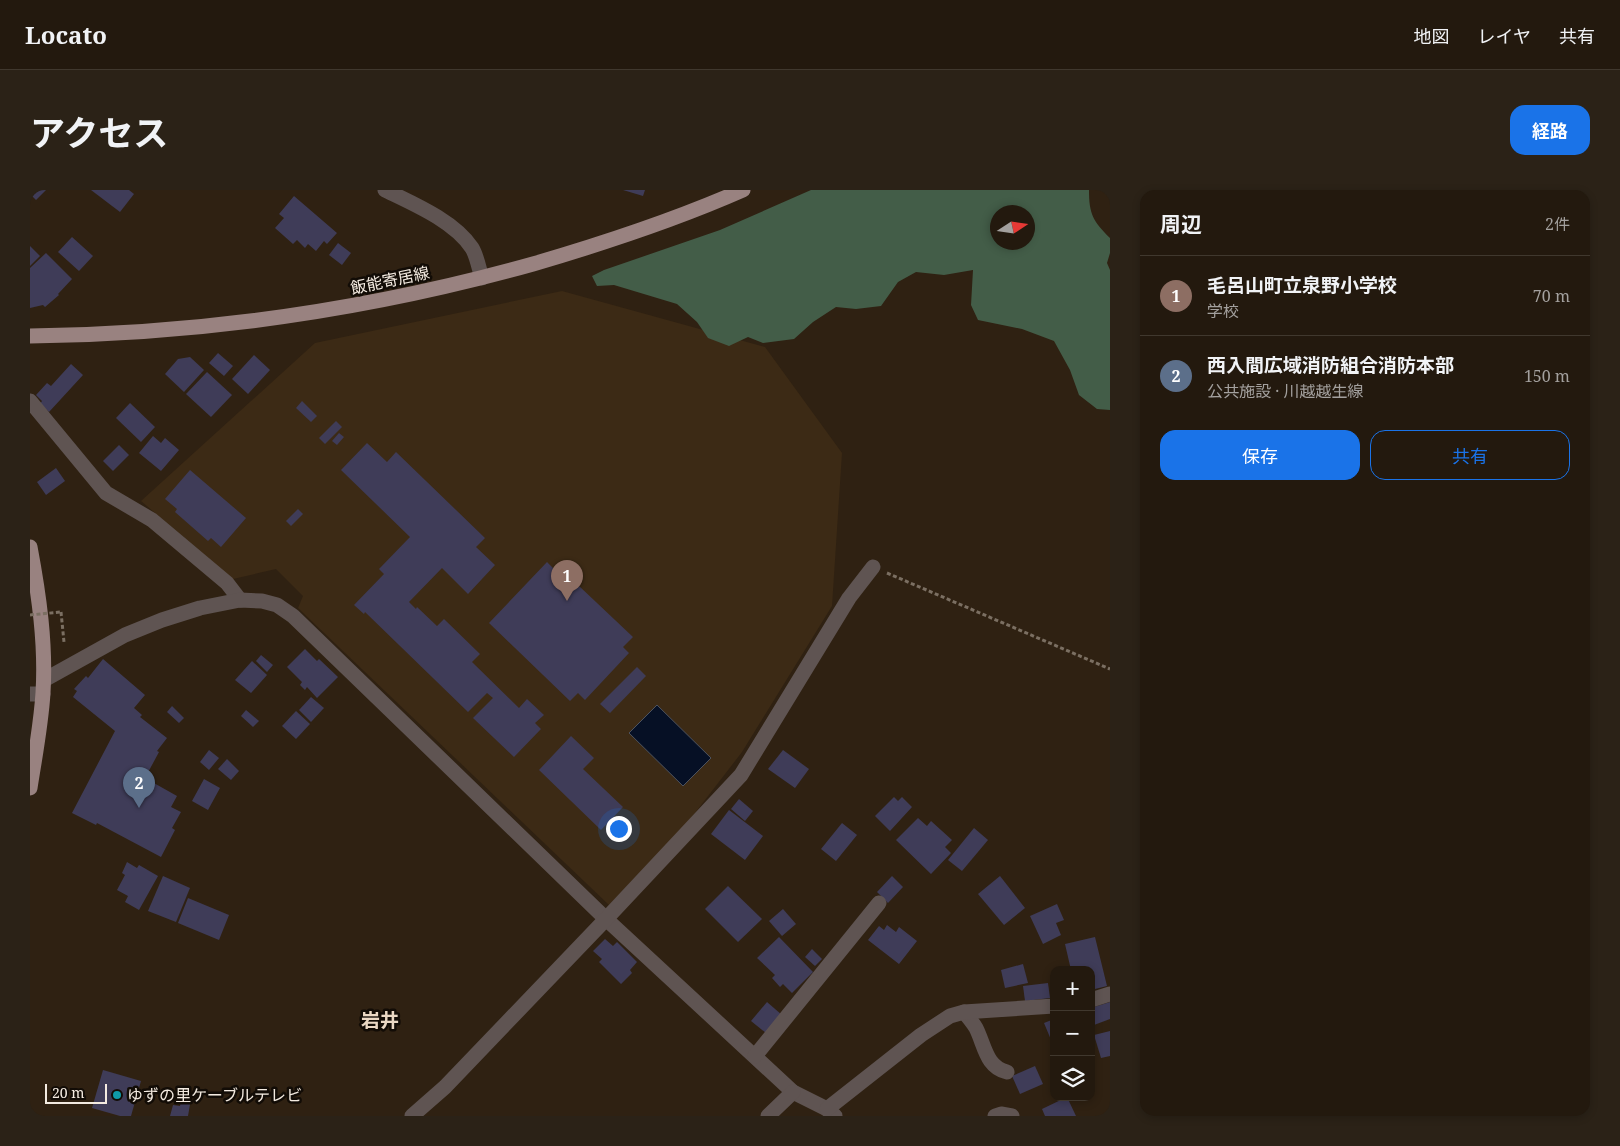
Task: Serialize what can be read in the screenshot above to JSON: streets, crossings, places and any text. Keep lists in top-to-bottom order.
{
  "streets": {
    "main road": ["飯能寄居線"]
  },
  "districts": ["岩井"],
  "places": ["ゆずの里ケーブルテレビ"],
  "scale_bar": "20 m",
  "north": "right",
  "page": {
    "header": "Locato",
    "nav": ["地図", "レイヤ", "共有"],
    "title": "アクセス",
    "buttons": [
      "経路",
      ["保存", "共有"]
    ],
    "heading": ["周辺", "2件"],
    "list": [
      {
        "mark": "1",
        "name": "毛呂山町立泉野小学校",
        "note": "学校",
        "value": "70 m"
      },
      {
        "mark": "2",
        "name": "西入間広域消防組合消防本部",
        "note": "公共施設 · 川越越生線",
        "value": "150 m"
      }
    ],
    "pins": ["1", "2"],
    "map_buttons": ["+", "−"],
    "scale": "20 m"
  }
}
